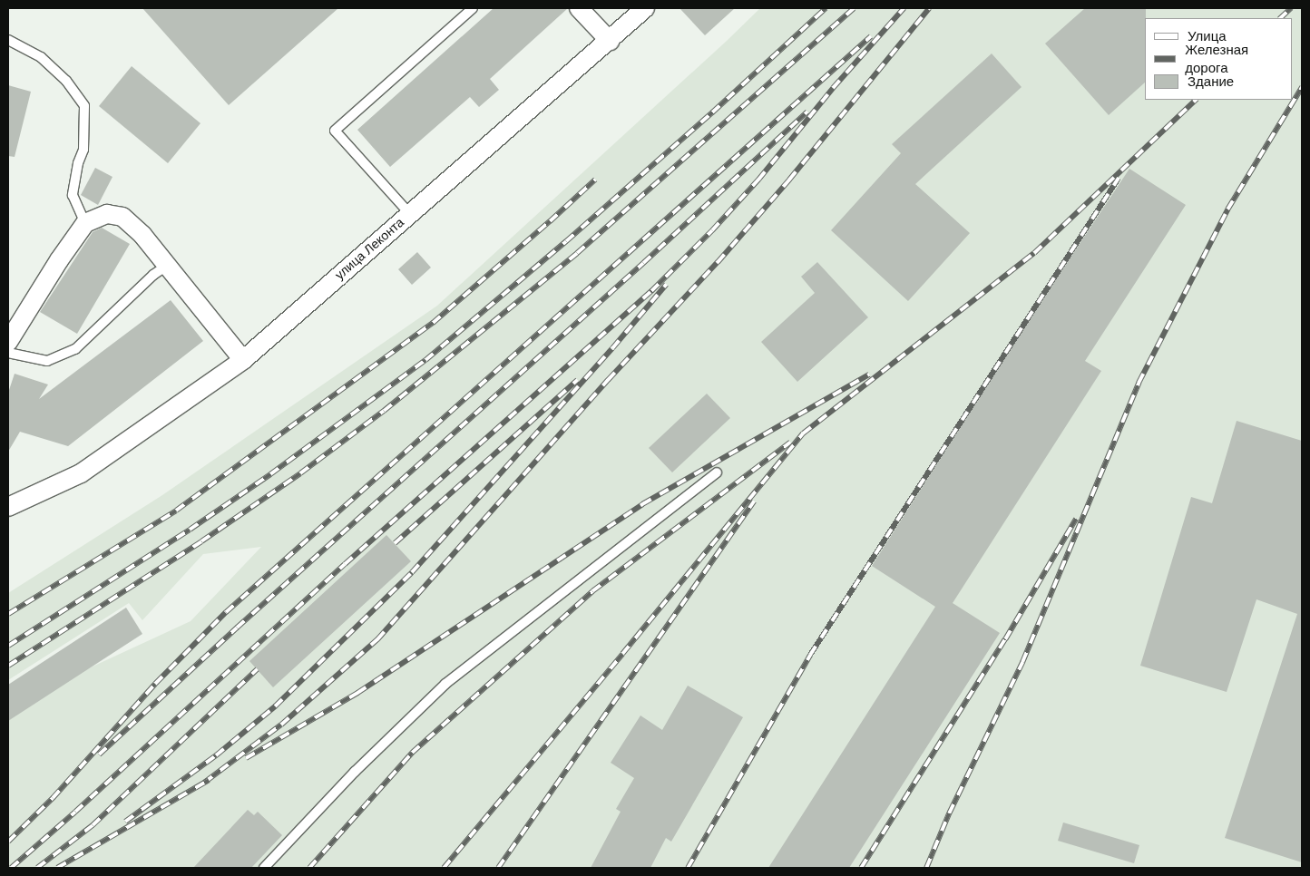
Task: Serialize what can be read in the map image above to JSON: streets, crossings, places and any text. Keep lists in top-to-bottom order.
{
  "streets": {
    "street": ["улица Леконта"]
  },
  "legend": ["Улица", "Железная дорога", "Здание"]
}
